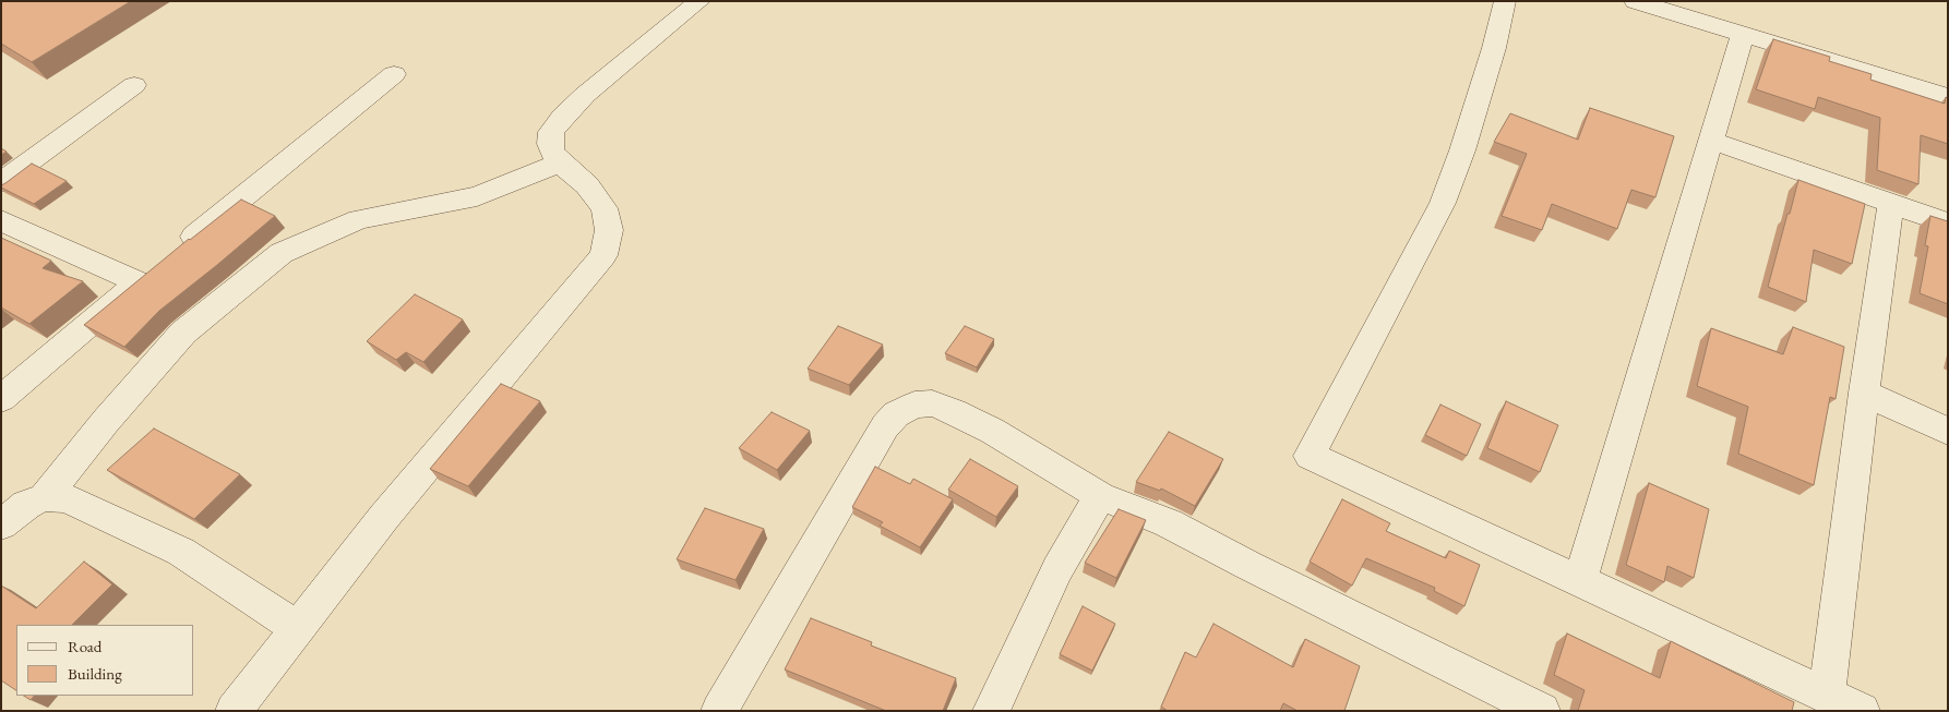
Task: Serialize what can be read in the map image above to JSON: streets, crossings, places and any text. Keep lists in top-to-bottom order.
{
  "legend": ["Road", "Building"]
}
